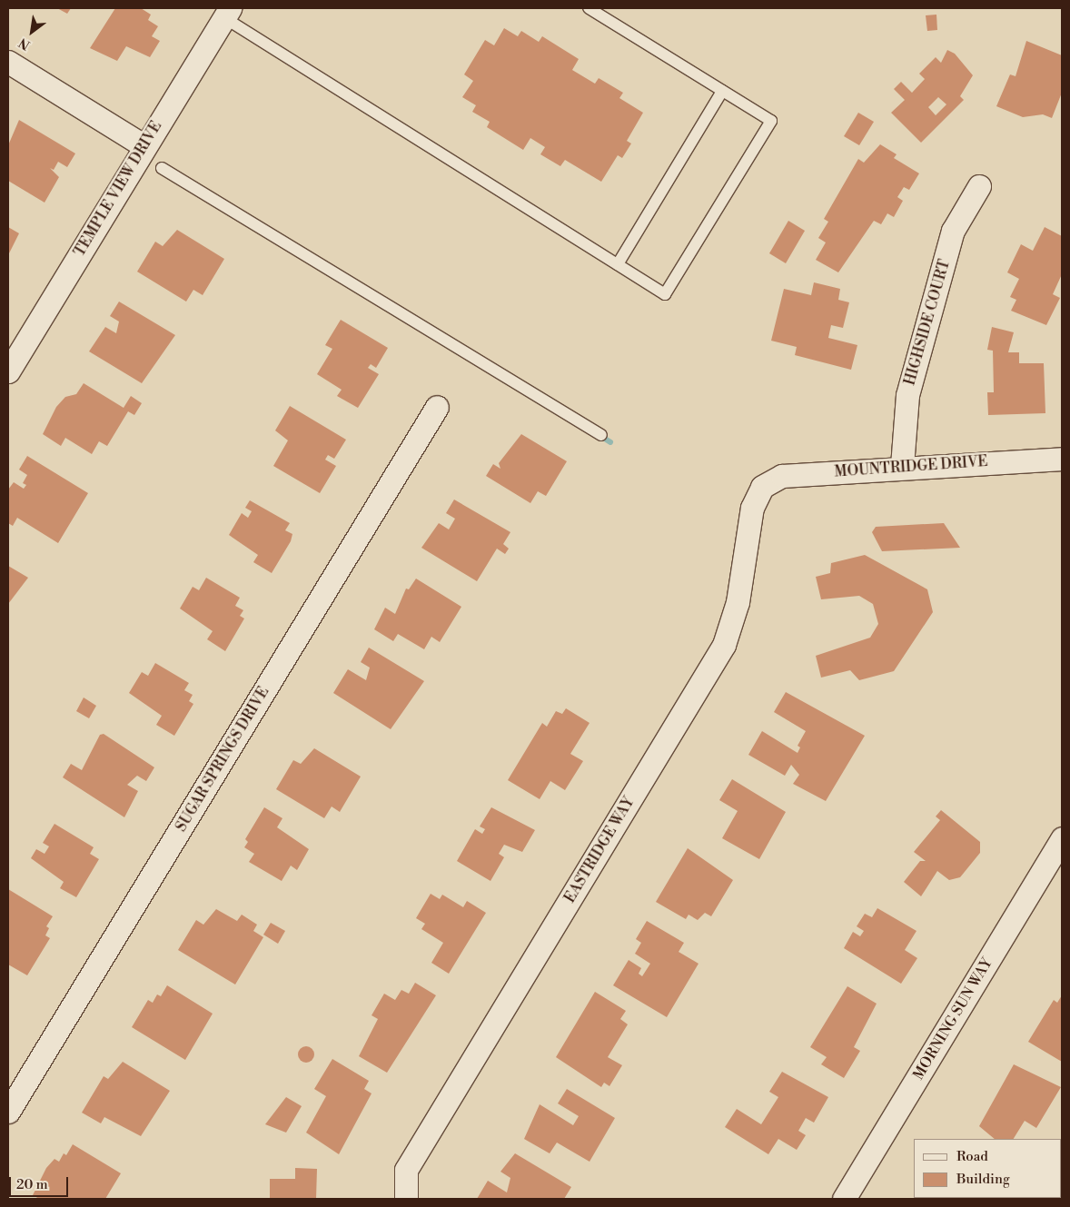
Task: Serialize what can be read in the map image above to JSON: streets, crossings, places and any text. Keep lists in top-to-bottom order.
{
  "streets": {
    "street": [
      "TEMPLE VIEW DRIVE",
      "HIGHSIDE COURT",
      "MOUNTRIDGE DRIVE",
      "SUGAR SPRINGS DRIVE",
      "EASTRIDGE WAY",
      "MORNING SUN WAY"
    ]
  },
  "crossings": [
    ["HIGHSIDE COURT", "MOUNTRIDGE DRIVE"],
    ["MOUNTRIDGE DRIVE", "EASTRIDGE WAY"]
  ],
  "legend": ["Road", "Building"],
  "scale_bar": "20 m",
  "north": "bottom left"
}
